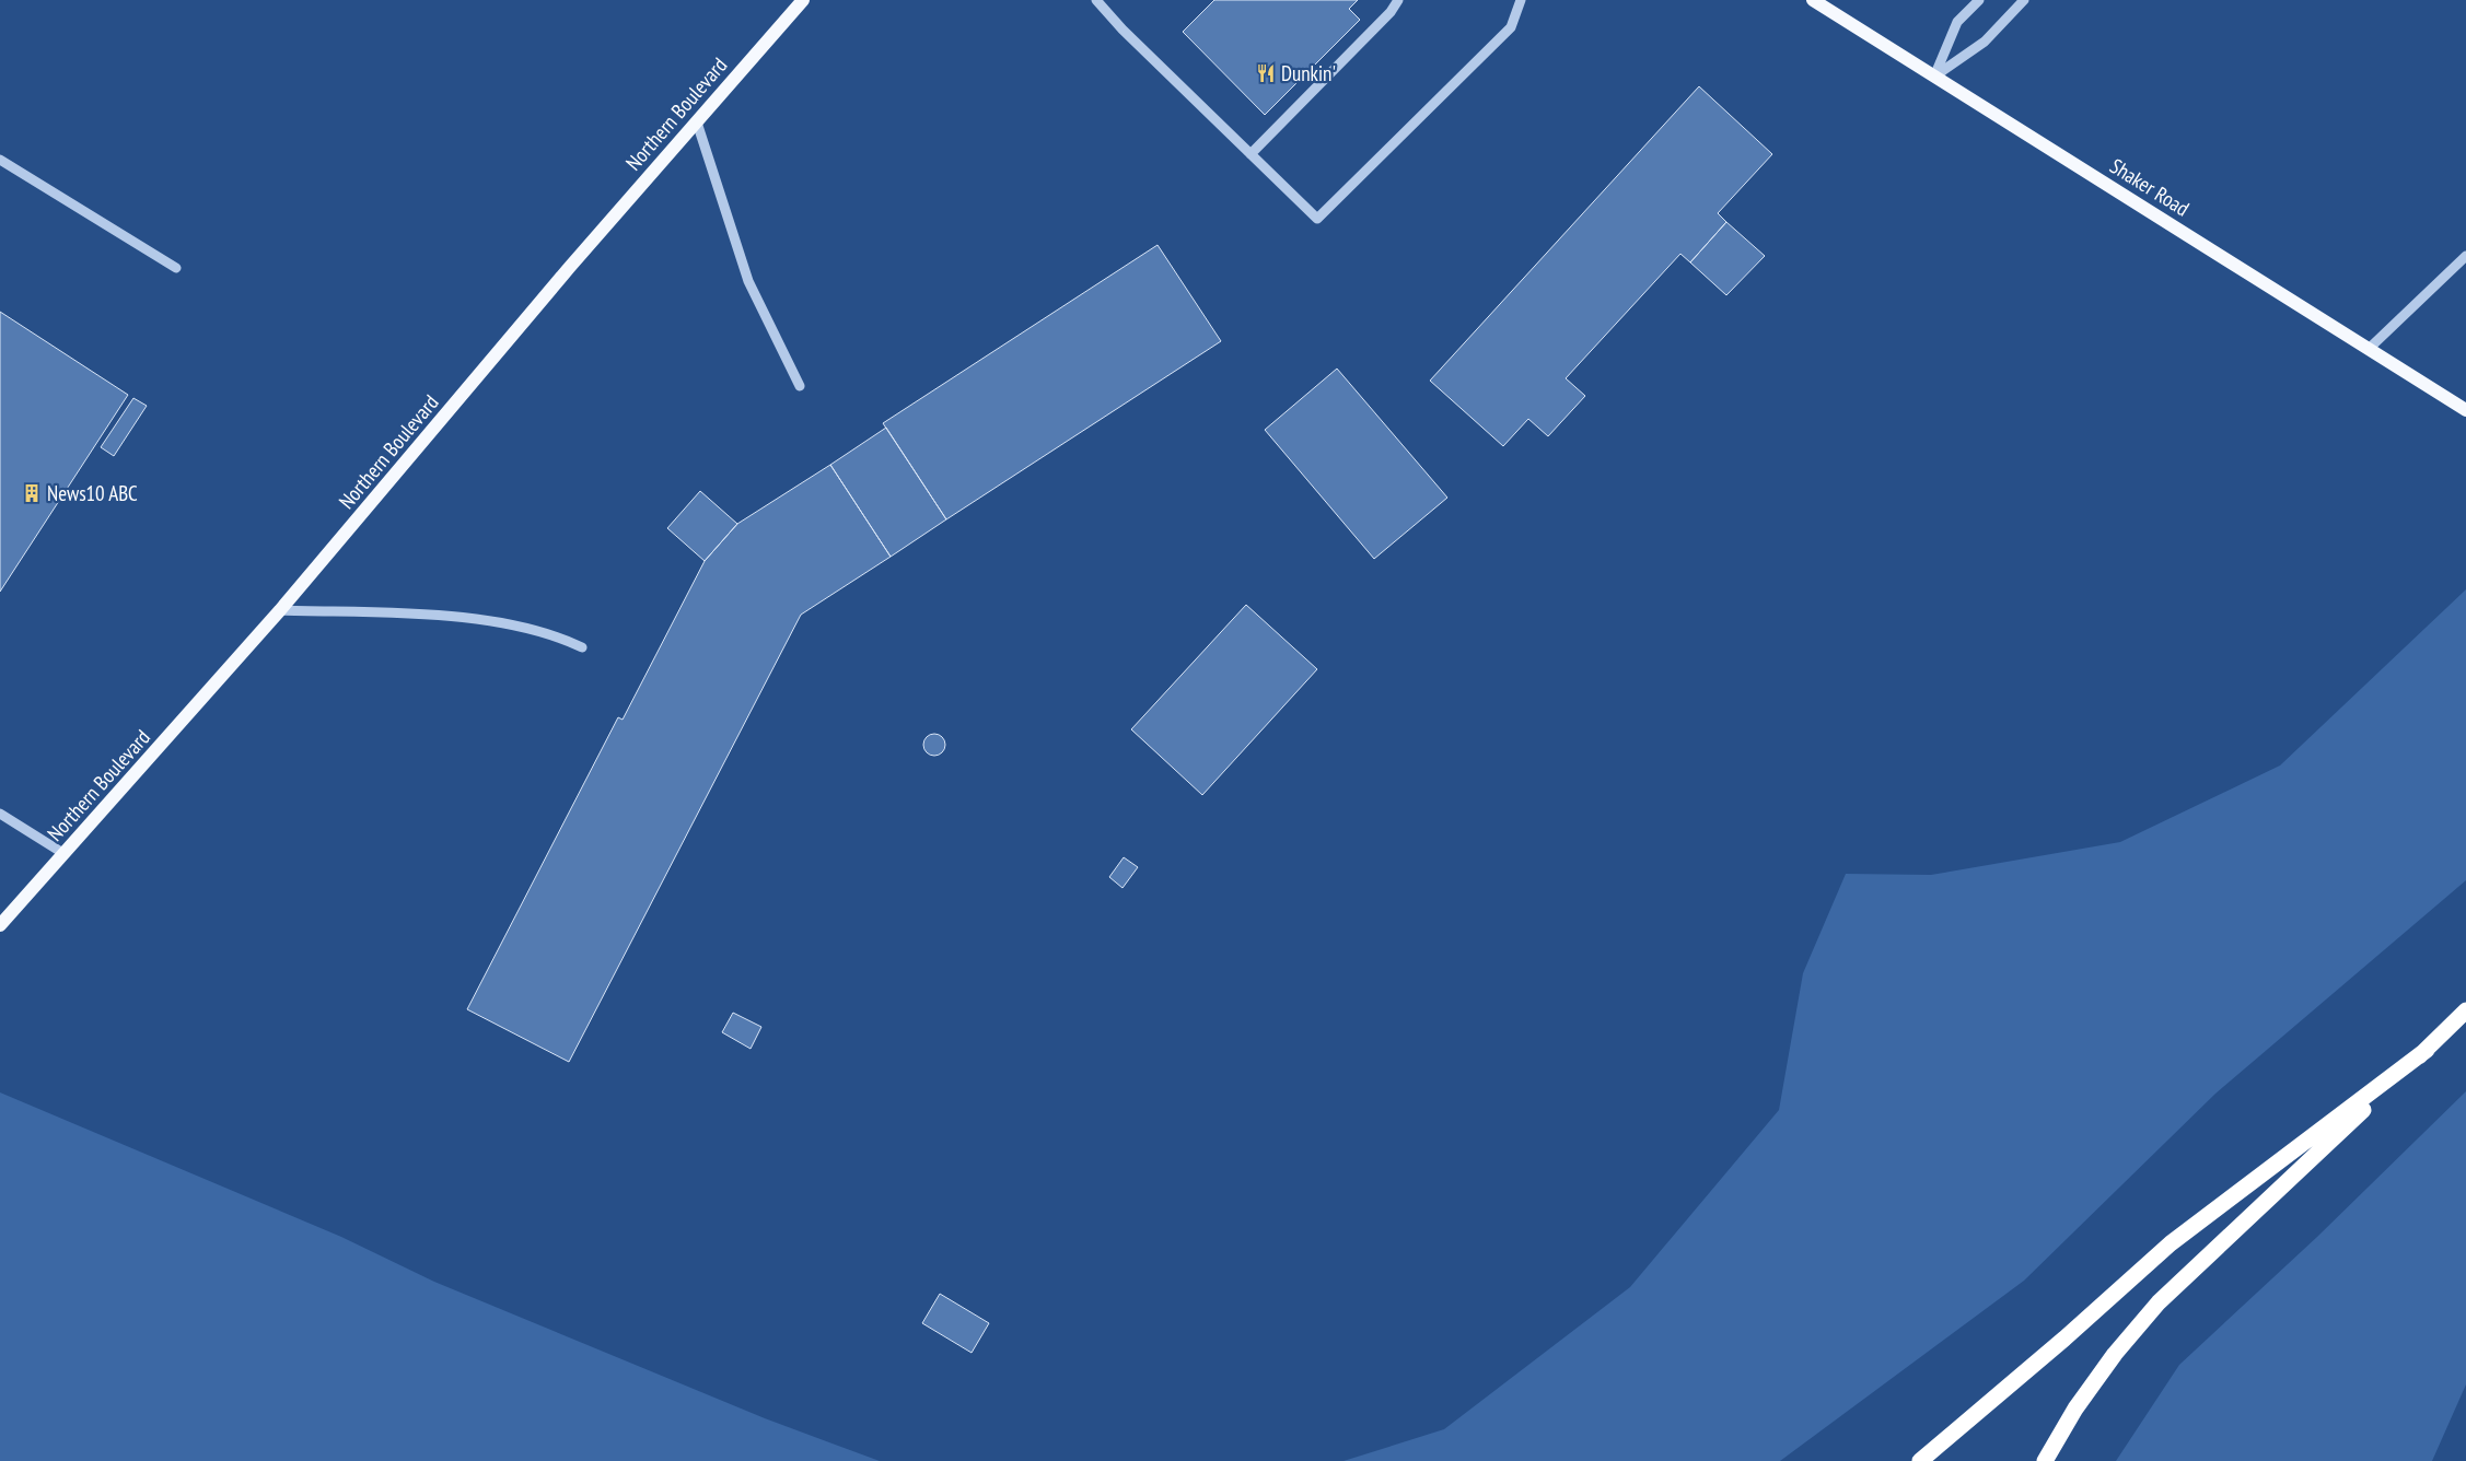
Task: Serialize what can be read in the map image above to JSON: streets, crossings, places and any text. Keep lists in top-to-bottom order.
{
  "streets": {
    "main road": ["Northern Boulevard", "Shaker Road"]
  },
  "places": {
    "restaurant": ["Dunkin'"],
    "building": ["News10 ABC"]
  }
}
